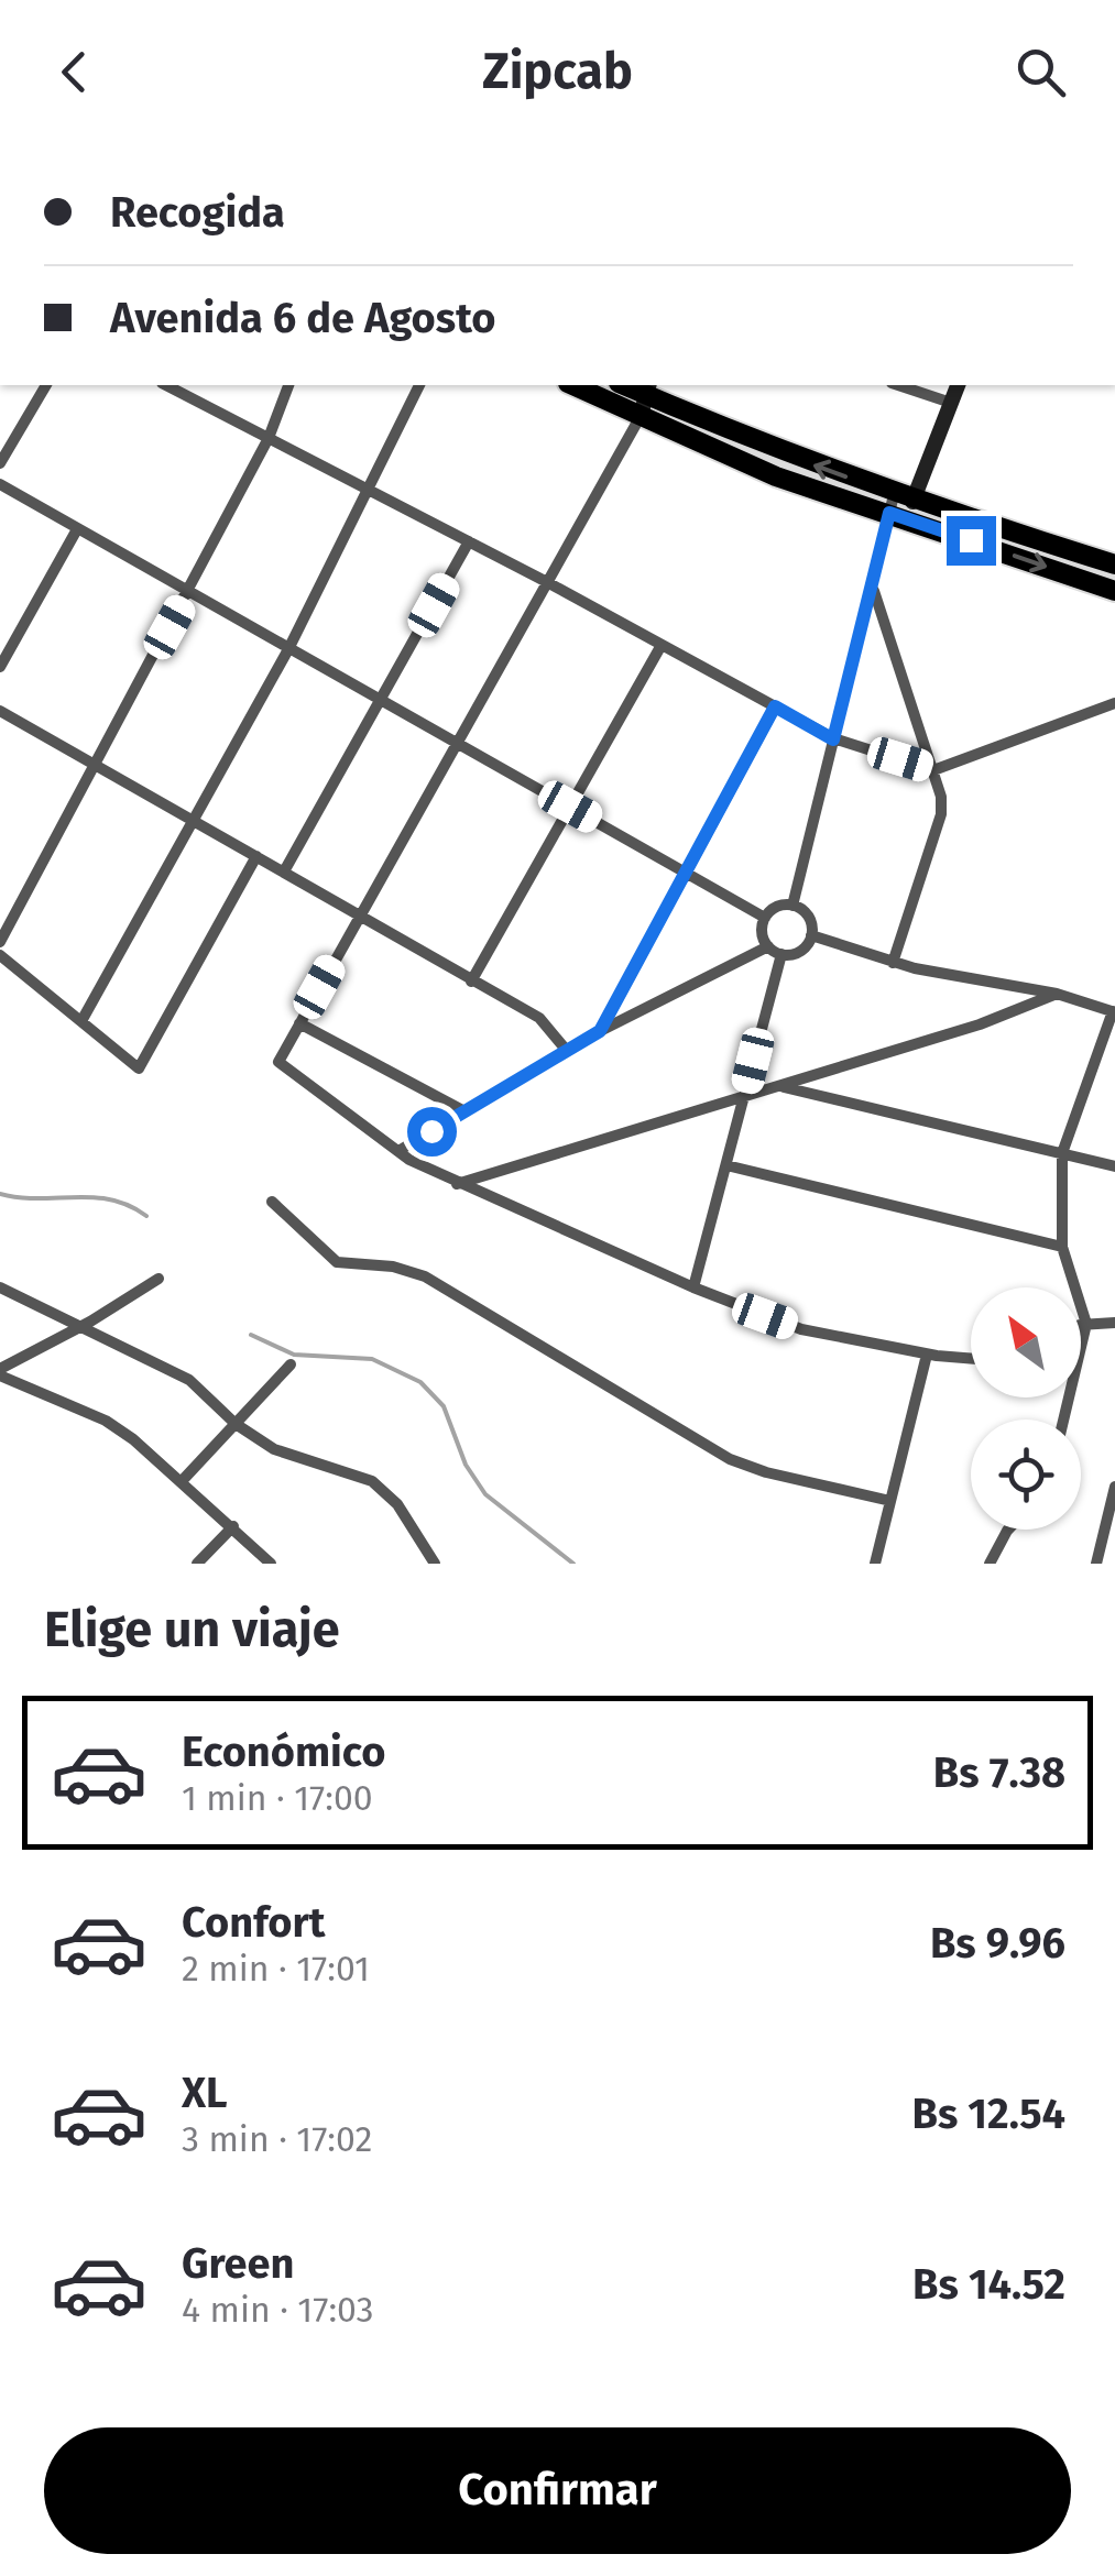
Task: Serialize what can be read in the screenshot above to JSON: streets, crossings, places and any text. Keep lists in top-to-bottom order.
{
  "north": "top left",
  "page": {
    "header": "Zipcab",
    "banner": ["Recogida", "Avenida 6 de Agosto"],
    "heading": "Elige un viaje",
    "list": [
      {
        "name": "Económico",
        "note": "1 min · 17:00",
        "value": "Bs 7.38"
      },
      {
        "name": "Confort",
        "note": "2 min · 17:01",
        "value": "Bs 9.96"
      },
      {
        "name": "XL",
        "note": "3 min · 17:02",
        "value": "Bs 12.54"
      },
      {
        "name": "Green",
        "note": "4 min · 17:03",
        "value": "Bs 14.52"
      }
    ],
    "buttons": "Confirmar"
  }
}
